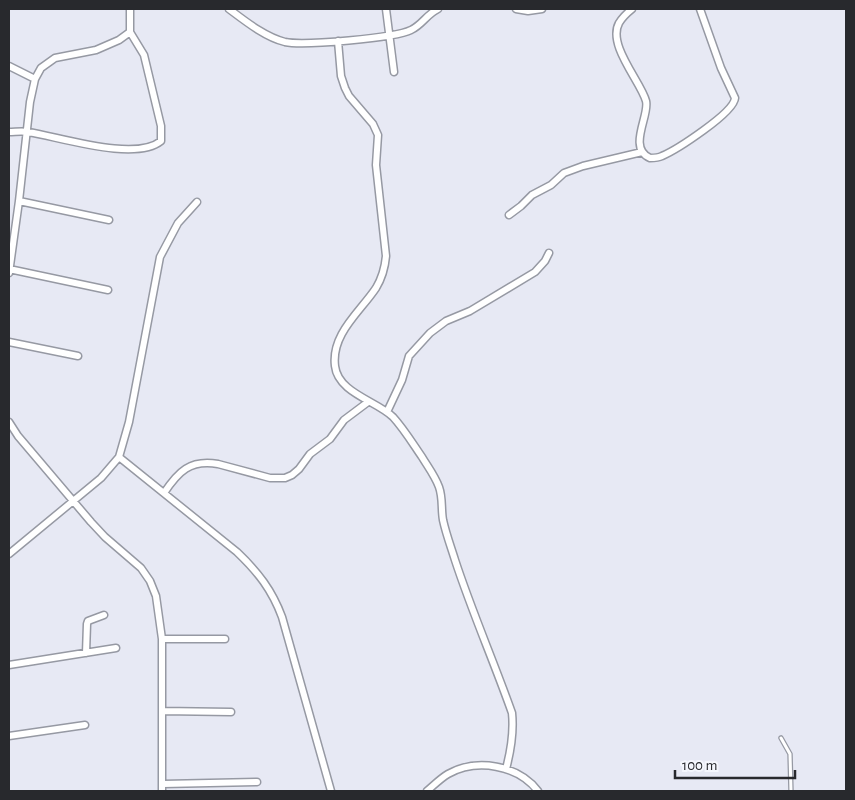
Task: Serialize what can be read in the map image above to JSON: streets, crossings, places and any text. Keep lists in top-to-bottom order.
{
  "scale_bar": "100 m"
}
